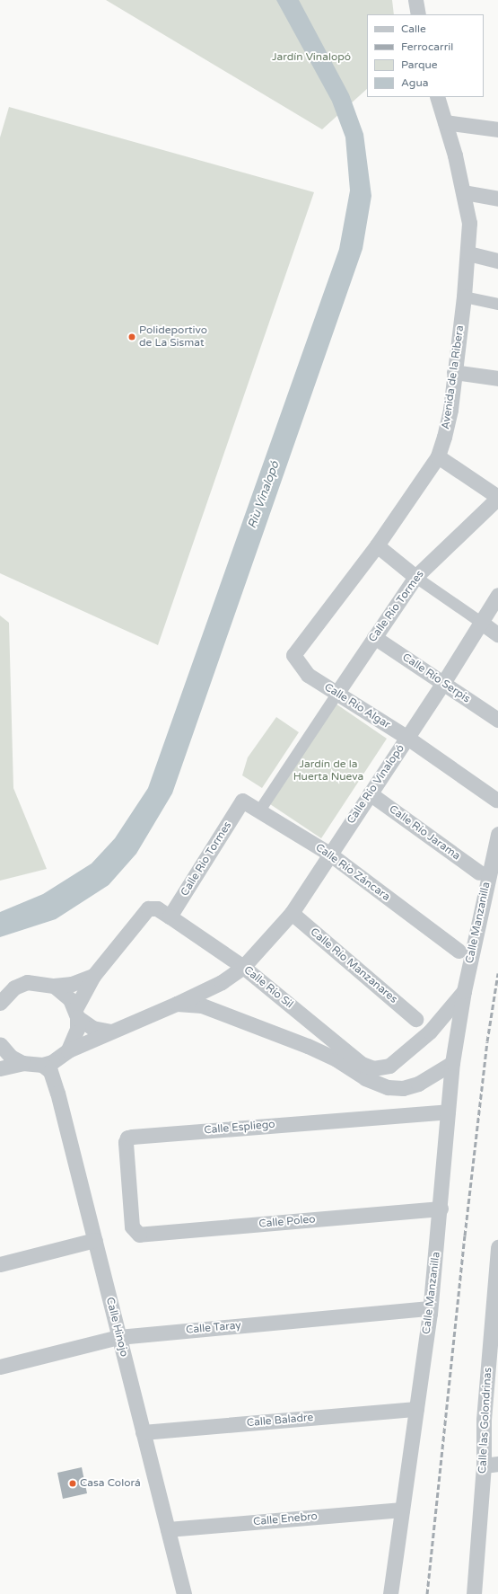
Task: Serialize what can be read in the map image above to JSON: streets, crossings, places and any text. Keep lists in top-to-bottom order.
{
  "streets": {
    "street": [
      "Avenida de la Ribera",
      "Calle Río Tormes",
      "Calle Río Serpis",
      "Calle Río Algar",
      "Calle Río Vinalopó",
      "Calle Río Jarama",
      "Calle Río Záncara",
      "Calle Manzanilla",
      "Calle Río Manzanares",
      "Calle Río Sil",
      "Calle Espliego",
      "Calle Poleo",
      "Calle Hinojo",
      "Calle Taray",
      "Calle Baladre",
      "Calle las Golondrinas",
      "Calle Enebro"
    ]
  },
  "crossings": [
    ["Avenida de la Ribera", "Calle Río Algar"],
    ["Calle Río Tormes", "Calle Río Serpis"],
    ["Calle Río Tormes", "Calle Río Algar"],
    ["Calle Río Tormes", "Calle Río Záncara"],
    ["Calle Río Tormes", "Calle Río Sil"],
    ["Calle Río Serpis", "Calle Río Vinalopó"],
    ["Calle Río Algar", "Calle Río Vinalopó"],
    ["Calle Río Vinalopó", "Calle Río Jarama"],
    ["Calle Río Vinalopó", "Calle Río Záncara"],
    ["Calle Río Vinalopó", "Calle Río Manzanares"],
    ["Calle Río Vinalopó", "Calle Río Sil"],
    ["Calle Río Vinalopó", "Calle Hinojo"],
    ["Calle Manzanilla", "Calle Río Sil"],
    ["Calle Manzanilla", "Calle Espliego"],
    ["Calle Manzanilla", "Calle Poleo"],
    ["Calle Manzanilla", "Calle Taray"],
    ["Calle Manzanilla", "Calle Baladre"],
    ["Calle Manzanilla", "Calle Enebro"],
    ["Calle Espliego", "Calle Poleo"],
    ["Calle Hinojo", "Calle Taray"],
    ["Calle Hinojo", "Calle Baladre"],
    ["Calle Hinojo", "Calle Enebro"]
  ],
  "water": ["Riu Vinalopó"],
  "parks": ["Jardín Vinalopó", "Jardín de la Huerta Nueva"],
  "places": ["Polideportivo de La Sismat", "Casa Colorá"],
  "legend": [
    "Calle",
    "Ferrocarril",
    "Parque",
    "Agua"
  ]
}
